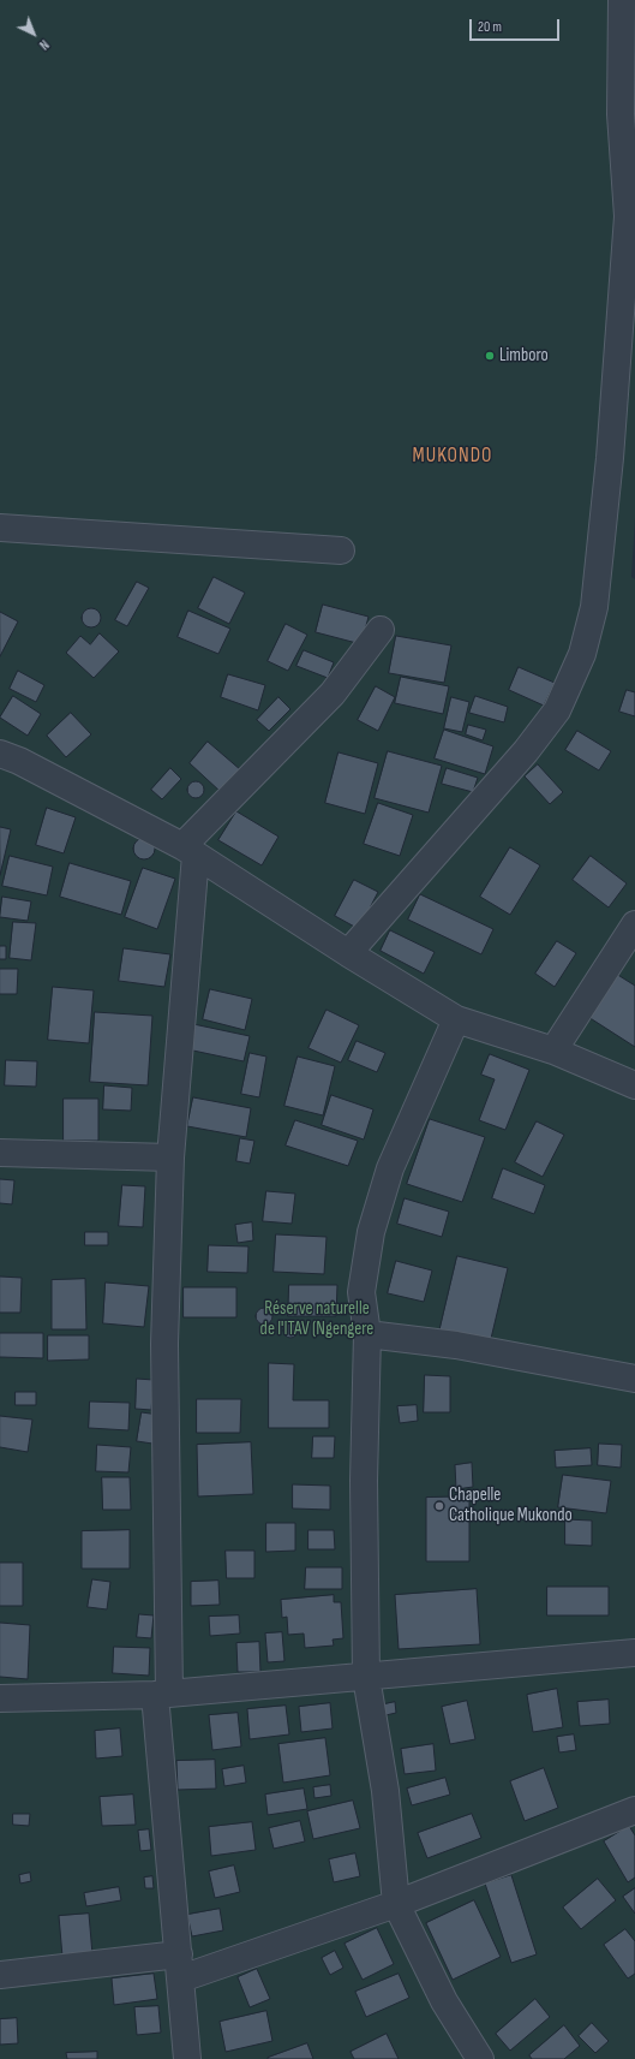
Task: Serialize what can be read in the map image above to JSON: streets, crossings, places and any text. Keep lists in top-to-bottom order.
{
  "districts": ["MUKONDO"],
  "parks": ["Réserve naturelle de l'ITAV (Ngengere"],
  "places": ["Limboro", "Chapelle Catholique Mukondo"],
  "scale_bar": "20 m",
  "north": "bottom right"
}
